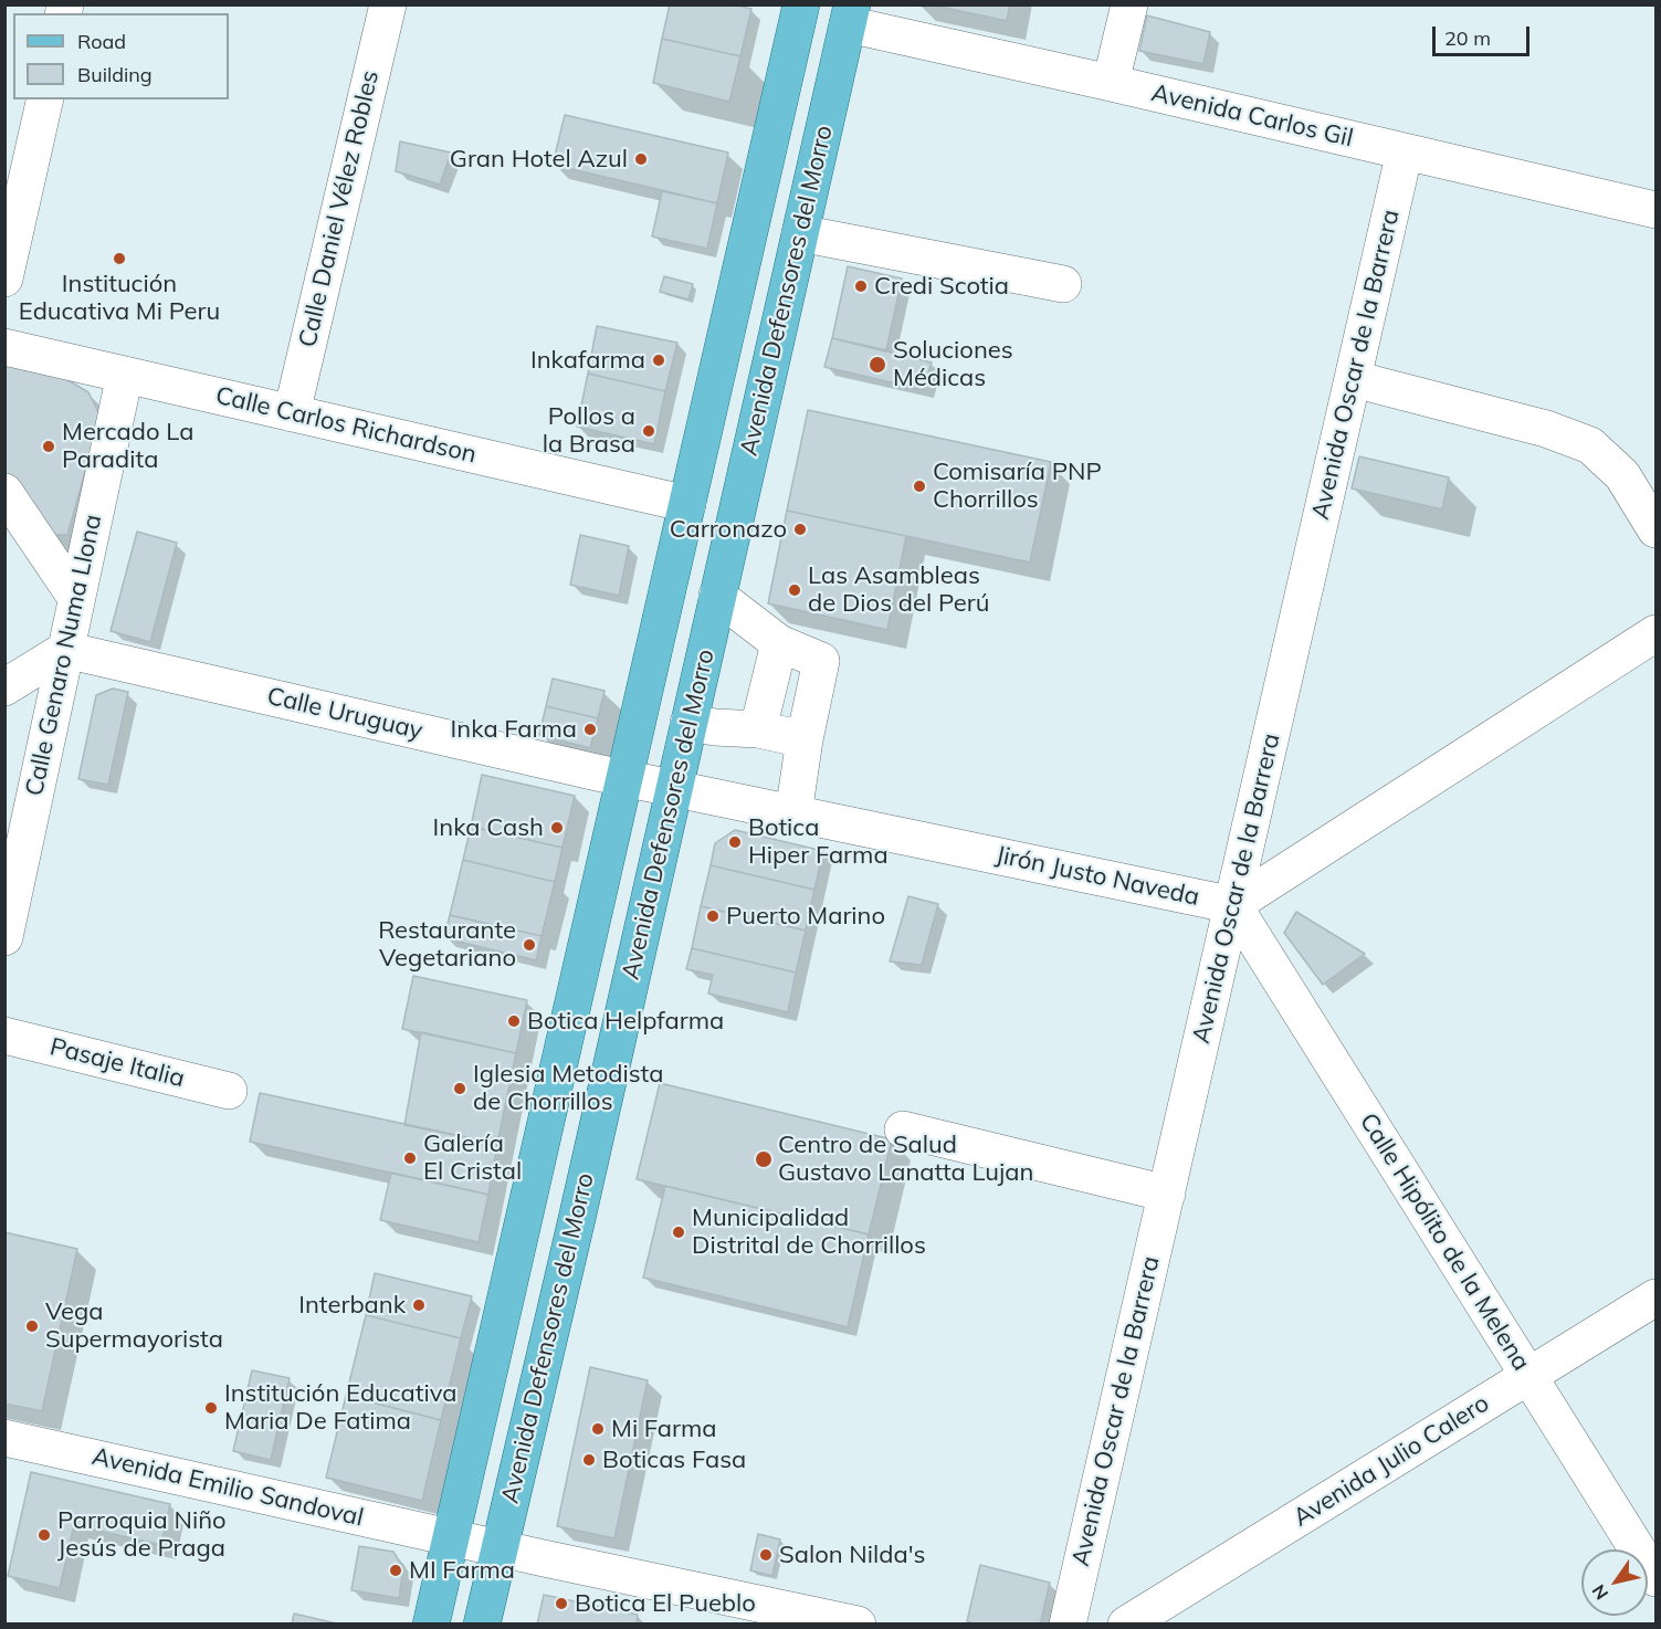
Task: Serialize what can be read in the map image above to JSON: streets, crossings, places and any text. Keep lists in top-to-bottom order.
{
  "streets": {
    "main road": ["Avenida Defensores del Morro"],
    "street": [
      "Avenida Carlos Gil",
      "Calle Daniel Vélez Robles",
      "Avenida Oscar de la Barrera",
      "Calle Carlos Richardson",
      "Calle Genaro Numa Llona",
      "Calle Uruguay",
      "Jirón Justo Naveda",
      "Pasaje Italia",
      "Calle Hipólito de la Melena",
      "Avenida Julio Calero",
      "Avenida Emilio Sandoval"
    ]
  },
  "crossings": [
    ["Avenida Carlos Gil", "Avenida Defensores del Morro"],
    ["Avenida Carlos Gil", "Avenida Oscar de la Barrera"],
    ["Calle Daniel Vélez Robles", "Calle Carlos Richardson"],
    ["Avenida Defensores del Morro", "Calle Carlos Richardson"],
    ["Avenida Defensores del Morro", "Calle Uruguay"],
    ["Avenida Defensores del Morro", "Jirón Justo Naveda"],
    ["Avenida Defensores del Morro", "Avenida Emilio Sandoval"],
    ["Avenida Oscar de la Barrera", "Jirón Justo Naveda"],
    ["Avenida Oscar de la Barrera", "Calle Hipólito de la Melena"],
    ["Calle Carlos Richardson", "Calle Genaro Numa Llona"],
    ["Calle Genaro Numa Llona", "Calle Uruguay"],
    ["Calle Uruguay", "Jirón Justo Naveda"],
    ["Jirón Justo Naveda", "Calle Hipólito de la Melena"],
    ["Calle Hipólito de la Melena", "Avenida Julio Calero"]
  ],
  "places": [
    "Gran Hotel Azul",
    "Institución Educativa Mi Peru",
    "Credi Scotia",
    "Inkafarma",
    "Soluciones Médicas",
    "Pollos a la Brasa",
    "Mercado La Paradita",
    "Comisaría PNP Chorrillos",
    "Carronazo",
    "Las Asambleas de Dios del Perú",
    "Inka Farma",
    "Inka Cash",
    "Botica Hiper Farma",
    "Puerto Marino",
    "Restaurante Vegetariano",
    "Botica Helpfarma",
    "Iglesia Metodista de Chorrillos",
    "Galería El Cristal",
    "Centro de Salud Gustavo Lanatta Lujan",
    "Municipalidad Distrital de Chorrillos",
    "Interbank",
    "Vega Supermayorista",
    "Institución Educativa Maria De Fatima",
    "Mi Farma",
    "Boticas Fasa",
    "Parroquia Niño Jesús de Praga",
    "Salon Nilda's",
    "MI Farma",
    "Botica El Pueblo"
  ],
  "legend": ["Road", "Building"],
  "scale_bar": "20 m",
  "north": "bottom left"
}
